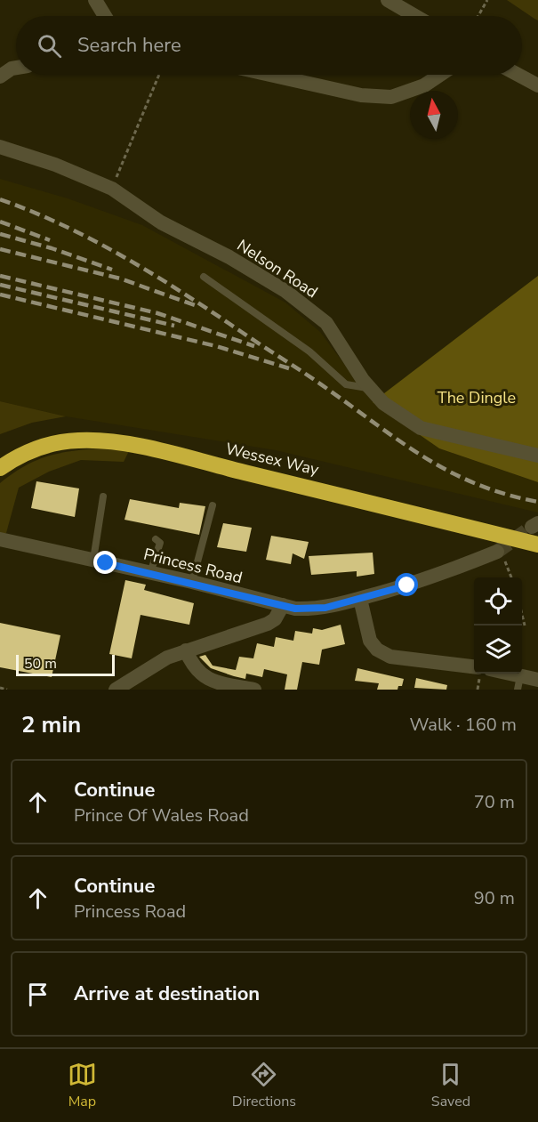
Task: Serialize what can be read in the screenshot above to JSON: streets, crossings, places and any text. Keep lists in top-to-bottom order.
{
  "streets": {
    "highway": ["Wessex Way"],
    "street": ["Nelson Road", "Princess Road"]
  },
  "parks": ["The Dingle"],
  "scale_bar": "50 m",
  "north": "top",
  "page": {
    "search": "Search here",
    "scale": "50 m",
    "heading": ["2 min", "Walk · 160 m"],
    "list": [
      ["Continue", "Prince Of Wales Road", "70 m"],
      ["Continue", "Princess Road", "90 m"],
      "Arrive at destination"
    ],
    "nav": ["Map", "Directions", "Saved"]
  }
}
